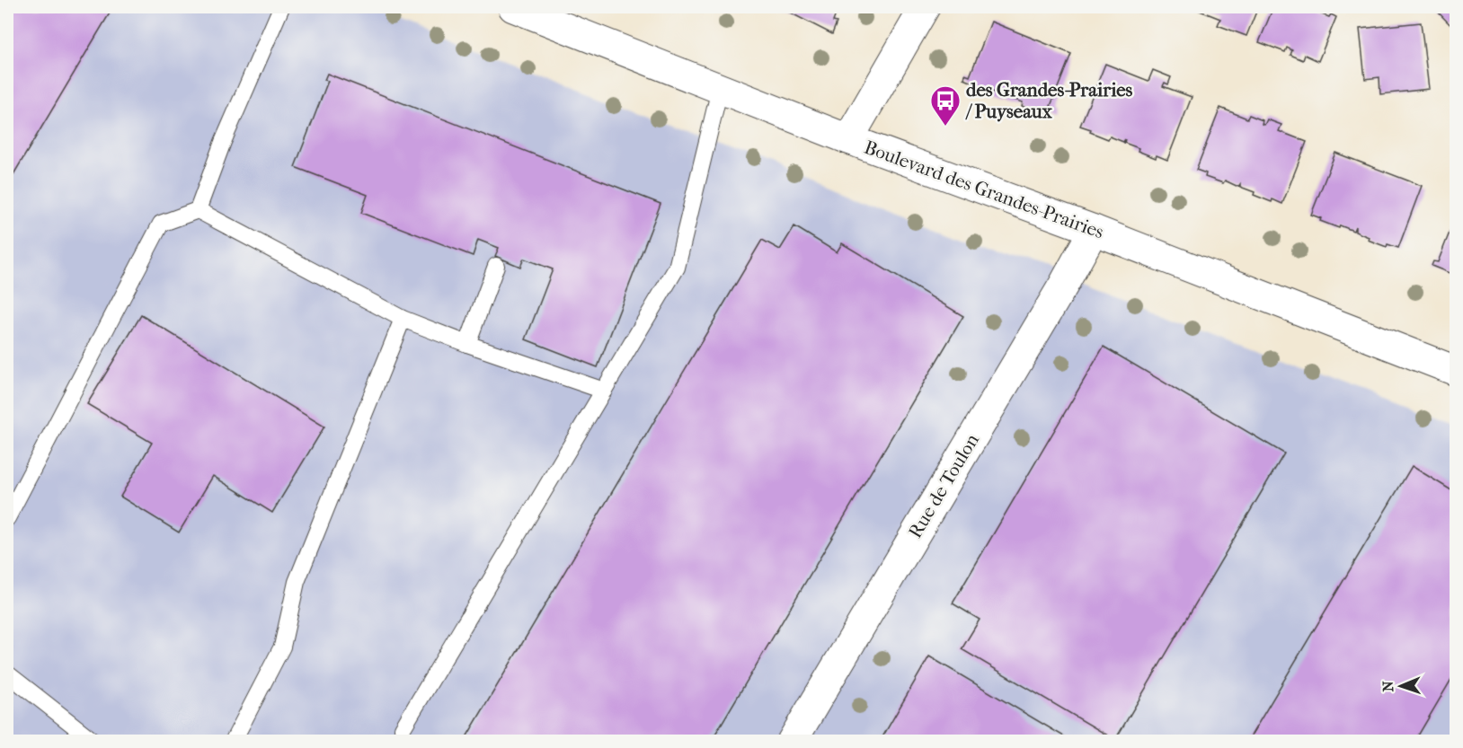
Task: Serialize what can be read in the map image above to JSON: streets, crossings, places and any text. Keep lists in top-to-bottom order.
{
  "streets": {
    "main road": ["Boulevard des Grandes-Prairies", "Rue de Toulon"]
  },
  "crossings": [
    ["Boulevard des Grandes-Prairies", "Rue de Toulon"]
  ],
  "places": {
    "bus stop": ["des Grandes-Prairies / Puyseaux"]
  },
  "north": "left"
}
